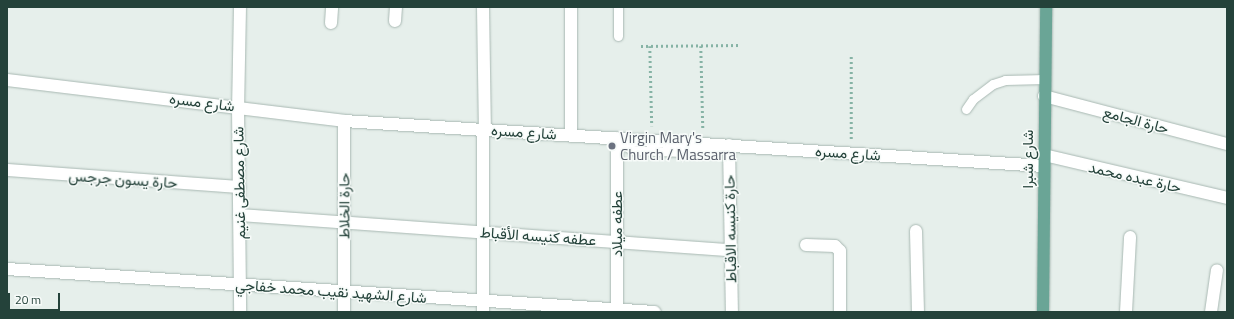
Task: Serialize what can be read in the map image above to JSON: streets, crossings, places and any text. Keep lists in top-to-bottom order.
{
  "streets": {
    "main road": ["شارع شبرا"],
    "street": [
      "شارع مسره",
      "حارة الجامع",
      "حارة عبده محمد",
      "حارة يسون جرجس",
      "شارع مصطفى غنيم",
      "حارة الخلاط",
      "عطفه ميلاد",
      "حارة كنيسه الاقباط",
      "عطفه كنيسه الأقباط",
      "شارع الشهيد نقيب محمد خفاجي"
    ]
  },
  "crossings": [
    ["شارع مسره", "شارع شبرا"],
    ["شارع مسره", "حارة عبده محمد"],
    ["شارع مسره", "شارع مصطفى غنيم"],
    ["شارع مسره", "حارة الخلاط"],
    ["شارع مسره", "عطفه ميلاد"],
    ["شارع مسره", "حارة كنيسه الاقباط"],
    ["حارة الجامع", "شارع شبرا"],
    ["شارع شبرا", "حارة عبده محمد"],
    ["حارة يسون جرجس", "شارع مصطفى غنيم"],
    ["شارع مصطفى غنيم", "عطفه كنيسه الأقباط"],
    ["شارع مصطفى غنيم", "شارع الشهيد نقيب محمد خفاجي"],
    ["حارة الخلاط", "عطفه كنيسه الأقباط"],
    ["حارة الخلاط", "شارع الشهيد نقيب محمد خفاجي"],
    ["عطفه ميلاد", "عطفه كنيسه الأقباط"],
    ["عطفه ميلاد", "شارع الشهيد نقيب محمد خفاجي"],
    ["حارة كنيسه الاقباط", "عطفه كنيسه الأقباط"]
  ],
  "places": ["Virgin Mary's Church / Massarra"],
  "scale_bar": "20 m"
}
